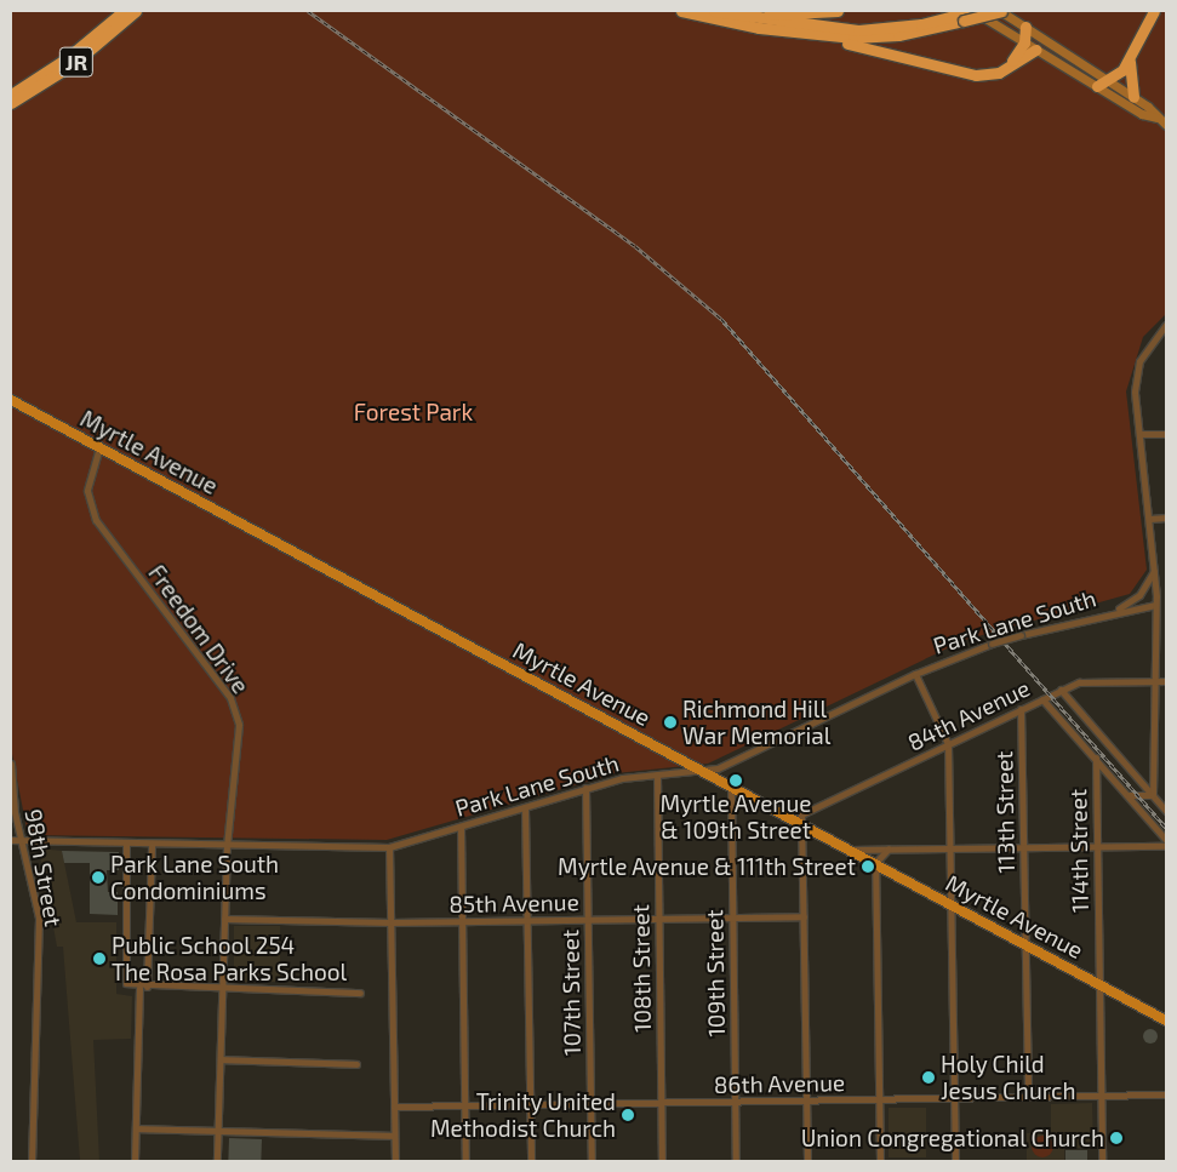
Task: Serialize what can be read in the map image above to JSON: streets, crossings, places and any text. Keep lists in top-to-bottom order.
{
  "streets": {
    "highway": ["JR"],
    "main road": ["Myrtle Avenue"],
    "street": [
      "Park Lane South",
      "Freedom Drive",
      "84th Avenue",
      "113th Street",
      "114th Street",
      "98th Street",
      "85th Avenue",
      "108th Street",
      "109th Street",
      "107th Street",
      "86th Avenue"
    ]
  },
  "crossings": [
    ["Myrtle Avenue", "Park Lane South"],
    ["Myrtle Avenue", "Freedom Drive"],
    ["Myrtle Avenue", "84th Avenue"],
    ["Myrtle Avenue", "113th Street"],
    ["Myrtle Avenue", "114th Street"],
    ["Myrtle Avenue", "109th Street"],
    ["Park Lane South", "Freedom Drive"],
    ["Park Lane South", "98th Street"],
    ["Park Lane South", "108th Street"],
    ["Park Lane South", "107th Street"],
    ["Freedom Drive", "85th Avenue"],
    ["84th Avenue", "113th Street"],
    ["113th Street", "86th Avenue"],
    ["114th Street", "86th Avenue"],
    ["85th Avenue", "108th Street"],
    ["85th Avenue", "109th Street"],
    ["85th Avenue", "107th Street"],
    ["108th Street", "86th Avenue"],
    ["109th Street", "86th Avenue"],
    ["107th Street", "86th Avenue"]
  ],
  "parks": ["Forest Park"],
  "places": [
    "Richmond Hill War Memorial",
    "Myrtle Avenue & 109th Street",
    "Myrtle Avenue & 111th Street",
    "Park Lane South Condominiums",
    "Public School 254 The Rosa Parks School",
    "Holy Child Jesus Church",
    "Trinity United Methodist Church",
    "Union Congregational Church"
  ]
}
